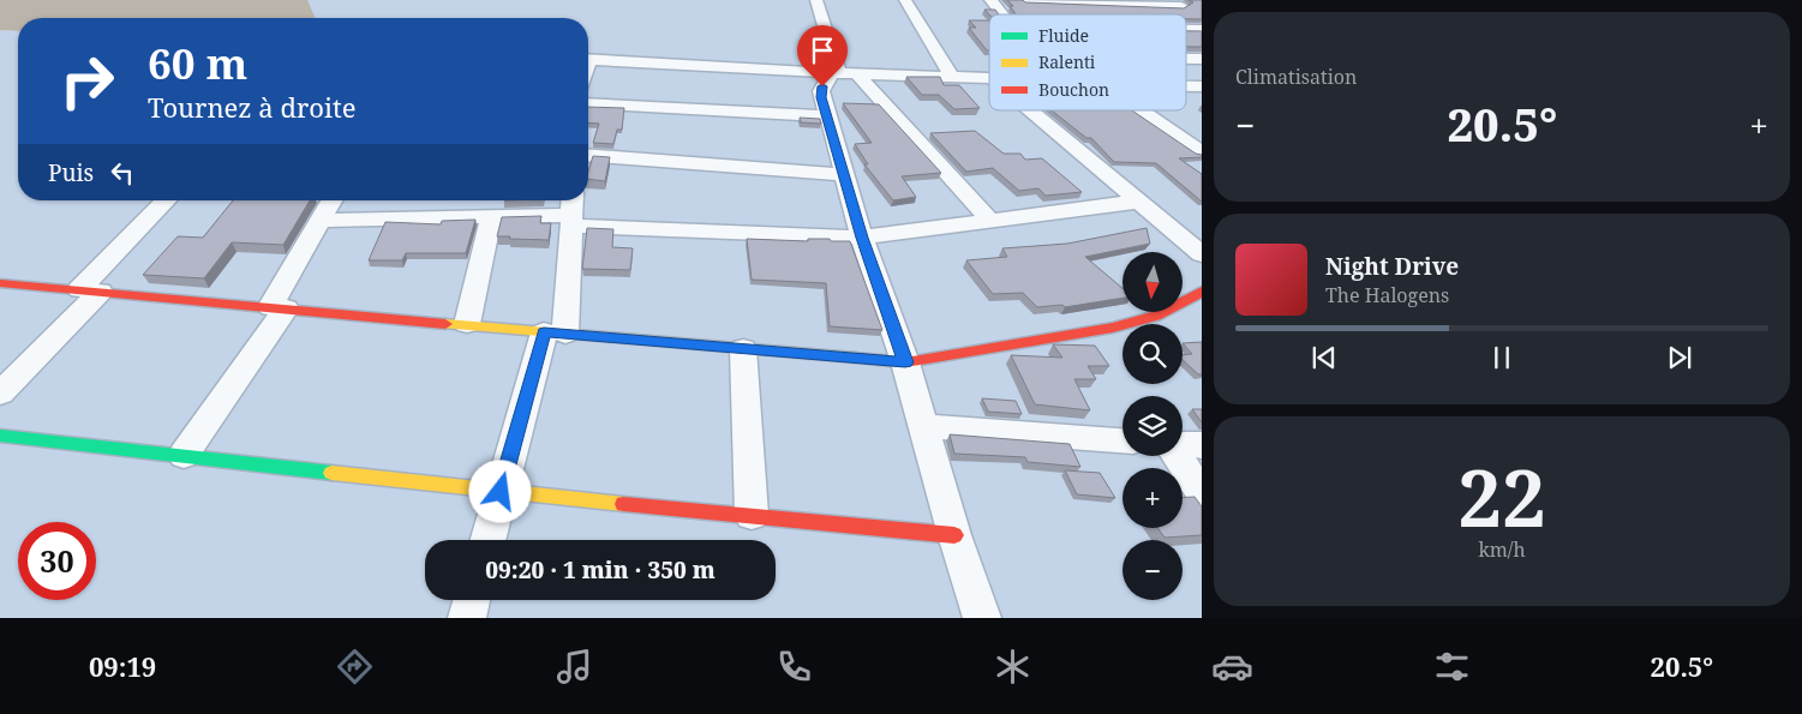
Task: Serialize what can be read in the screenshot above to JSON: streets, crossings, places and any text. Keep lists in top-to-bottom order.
{
  "legend": ["Fluide", "Ralenti", "Bouchon"],
  "north": "bottom",
  "page": {
    "tile": [
      "Climatisation",
      ["22", "km/h"]
    ],
    "turn": ["60 m", "Tournez à droite"],
    "heat": ["−", "20.5°", "+"],
    "then": "Puis",
    "song": ["Night Drive", "The Halogens"],
    "map_buttons": ["+", "−"],
    "limit": "30",
    "trip": "09:20 · 1 min · 350 m",
    "tabs": ["09:19", "20.5°"]
  }
}
